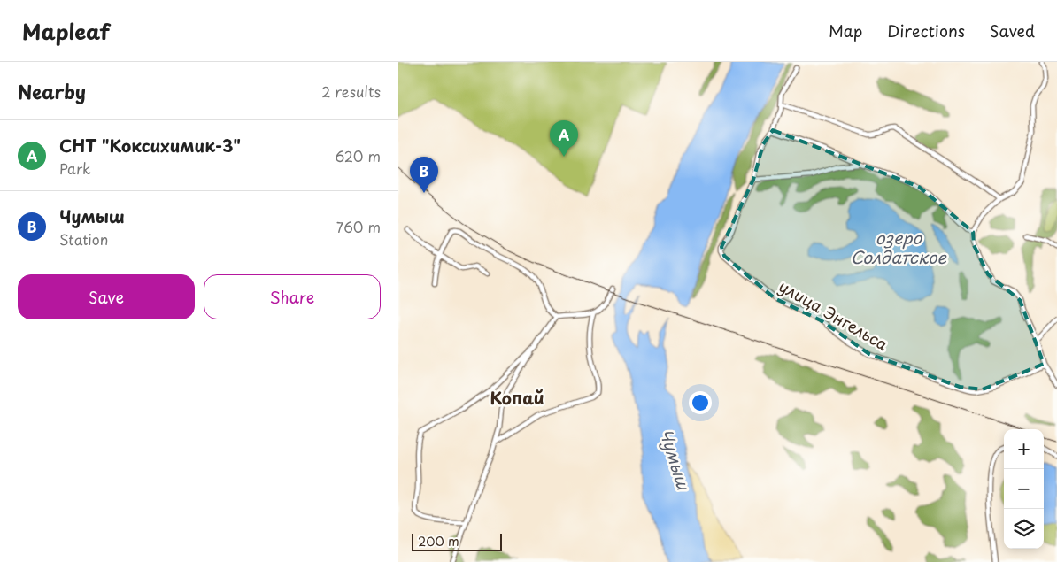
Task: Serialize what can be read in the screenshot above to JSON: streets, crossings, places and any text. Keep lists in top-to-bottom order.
{
  "streets": {
    "street": ["улица Энгельса"]
  },
  "districts": ["Копай"],
  "water": ["озеро Солдатское", "Чумыш"],
  "scale_bar": "200 m",
  "page": {
    "header": "Mapleaf",
    "nav": ["Map", "Directions", "Saved"],
    "heading": ["Nearby", "2 results"],
    "list": [
      {
        "mark": "A",
        "name": "СНТ \"Коксихимик-3\"",
        "note": "Park",
        "value": "620 m"
      },
      {
        "mark": "B",
        "name": "Чумыш",
        "note": "Station",
        "value": "760 m"
      }
    ],
    "pins": ["A", "B"],
    "buttons": ["Save", "Share"],
    "map_buttons": ["+", "−"],
    "scale": "200 m"
  }
}
